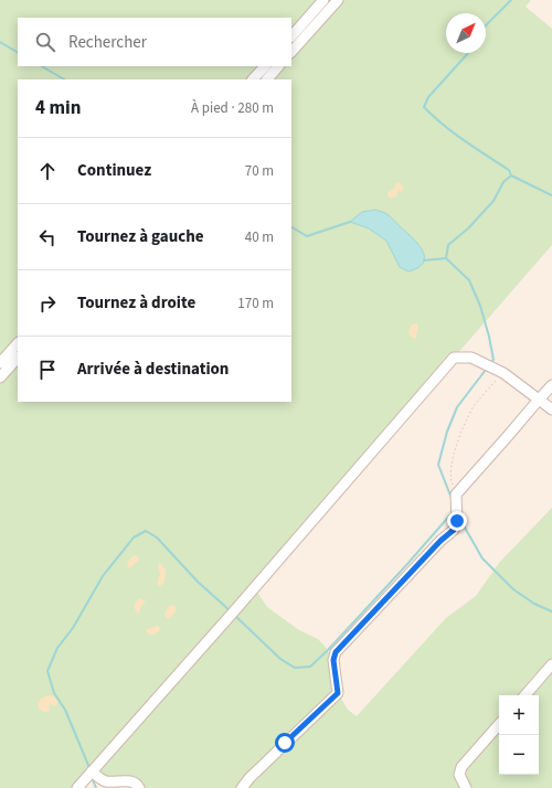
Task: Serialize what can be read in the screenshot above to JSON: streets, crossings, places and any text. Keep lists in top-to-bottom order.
{
  "north": "top right",
  "page": {
    "search": "Rechercher",
    "heading": ["4 min", "À pied · 280 m"],
    "list": [
      ["Continuez", "70 m"],
      ["Tournez à gauche", "40 m"],
      ["Tournez à droite", "170 m"],
      "Arrivée à destination"
    ],
    "map_buttons": ["+", "−"]
  }
}
